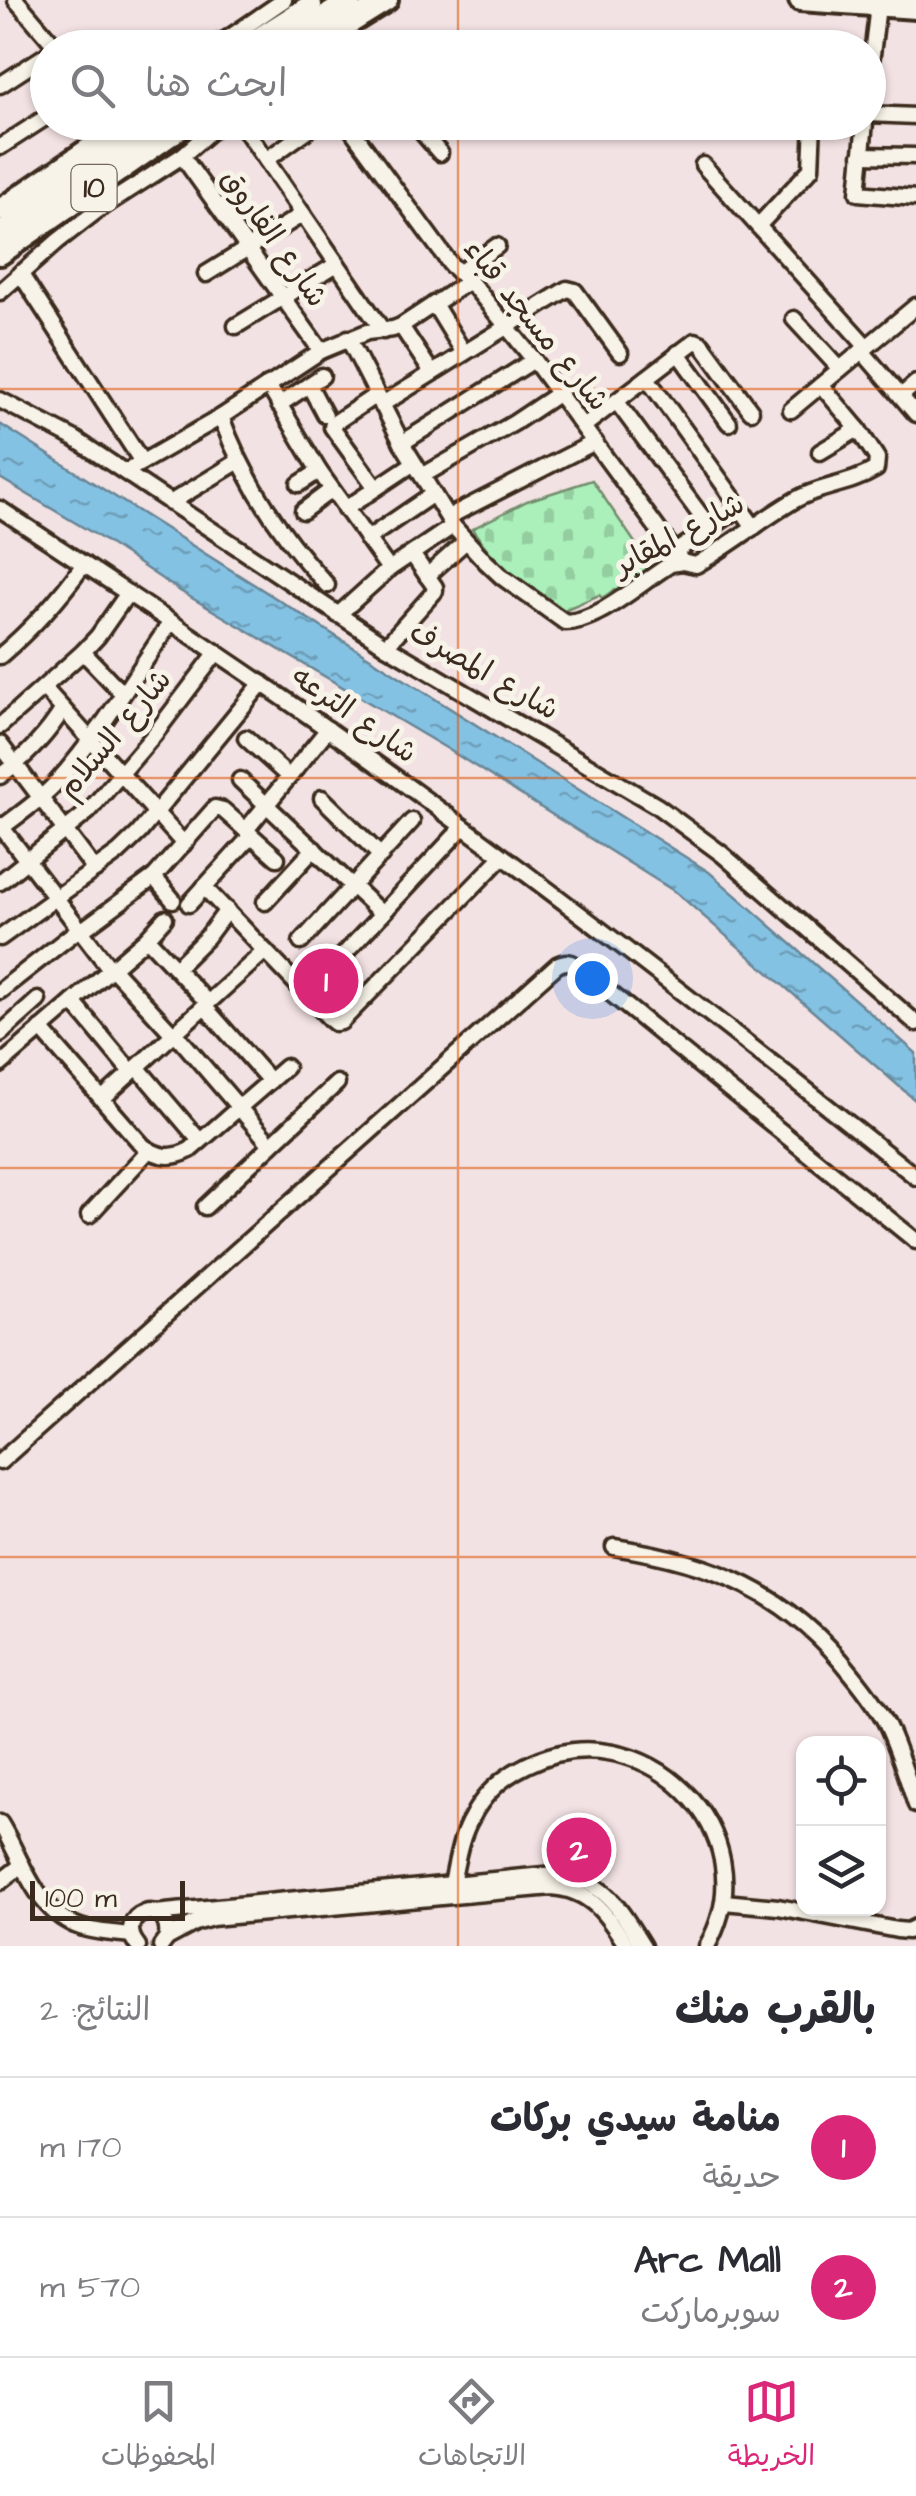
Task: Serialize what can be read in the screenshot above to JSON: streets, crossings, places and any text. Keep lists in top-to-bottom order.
{
  "streets": {
    "highway": ["10"],
    "street": [
      "شارع الفاروق",
      "شارع مسجد قباء",
      "شارع المقابر",
      "شارع المصرف",
      "شارع الترعه",
      "شارع السلام"
    ]
  },
  "crossings": [
    ["شارع مسجد قباء", "شارع المقابر"],
    ["شارع الترعه", "شارع السلام"]
  ],
  "scale_bar": "100 m",
  "page": {
    "search": "ابحث هنا",
    "pins": ["1", "2"],
    "scale": "100 m",
    "heading": ["بالقرب منك", "النتائج: 2"],
    "list": [
      {
        "mark": "1",
        "name": "منامة سيدي بركات",
        "note": "حديقة",
        "value": "170 m"
      },
      {
        "mark": "2",
        "name": "Arc Mall",
        "note": "سوبرماركت",
        "value": "570 m"
      }
    ],
    "nav": ["الخريطة", "الاتجاهات", "المحفوظات"]
  }
}
